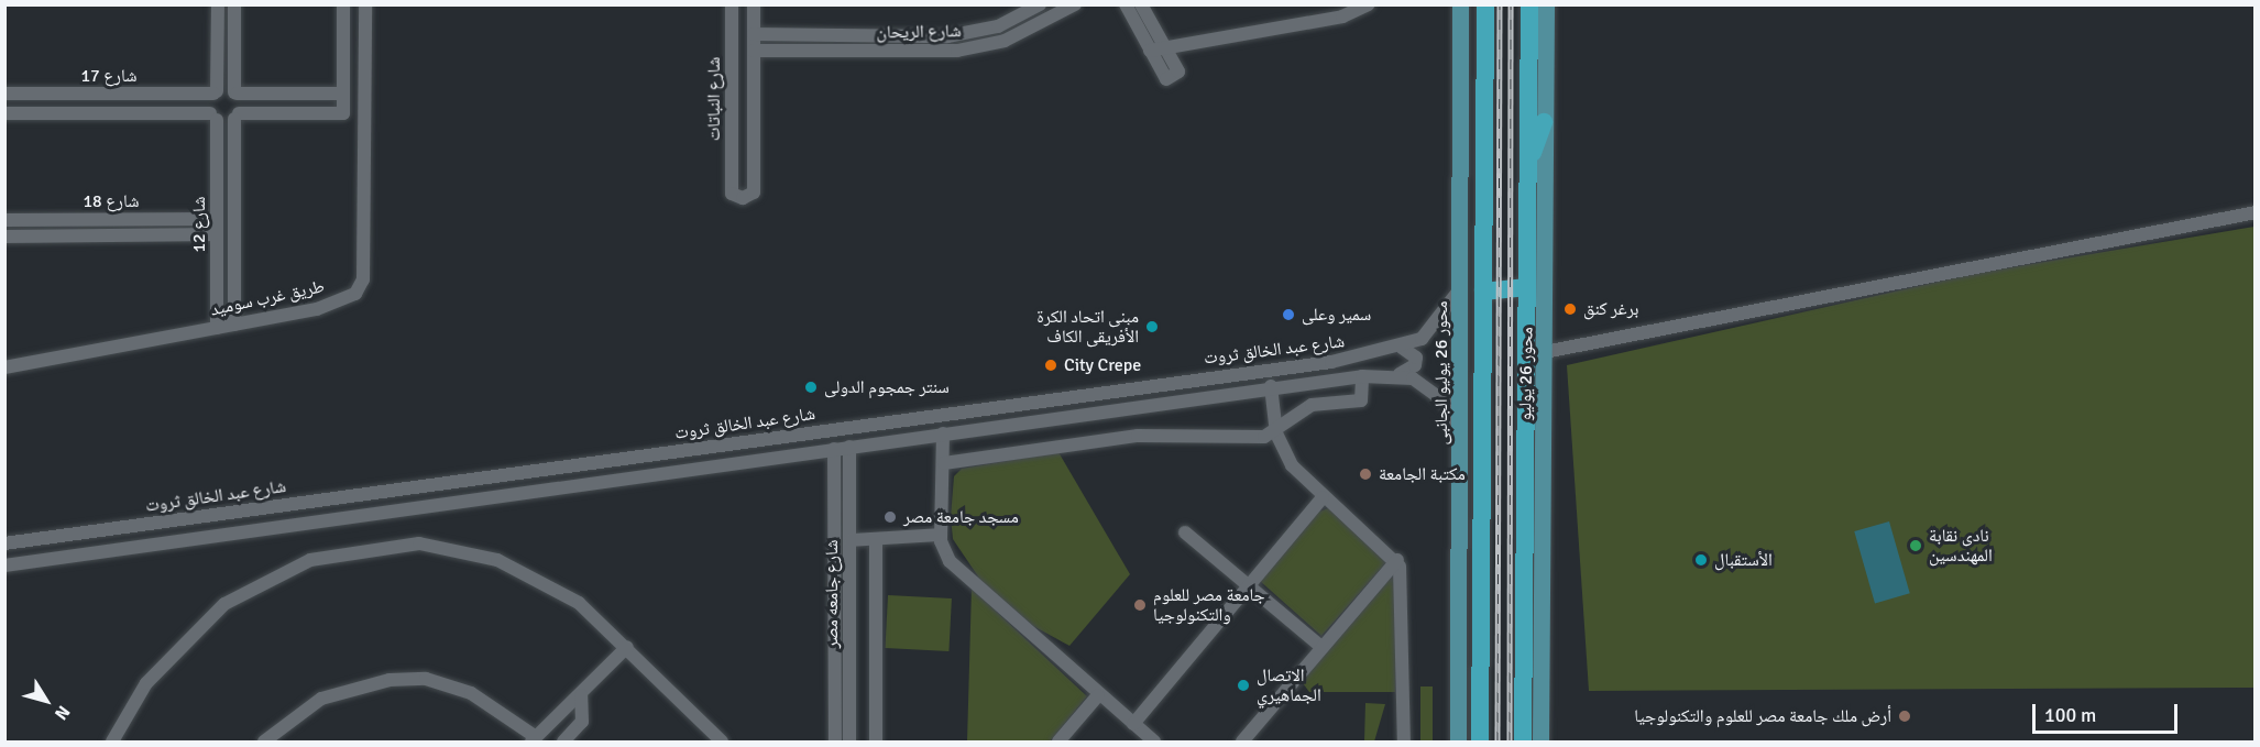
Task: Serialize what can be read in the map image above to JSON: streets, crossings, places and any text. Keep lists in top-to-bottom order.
{
  "streets": {
    "highway": ["محور 26 يوليو"],
    "main road": ["محور 26 يوليو الجانبى"],
    "street": [
      "شارع الريحان",
      "شارع 17",
      "شارع النباتات",
      "شارع 18",
      "شارع 12",
      "طريق غرب سوميد",
      "شارع عبد الخالق ثروت",
      "شارع جامعه مصر"
    ]
  },
  "crossings": [
    ["شارع الريحان", "شارع النباتات"],
    ["شارع 17", "شارع 12"],
    ["شارع 18", "شارع 12"],
    ["شارع 12", "طريق غرب سوميد"],
    ["شارع عبد الخالق ثروت", "محور 26 يوليو الجانبى"],
    ["شارع عبد الخالق ثروت", "شارع جامعه مصر"]
  ],
  "places": [
    "برغر كنق",
    "سمير وعلى",
    "مبنى اتحاد الكرة الأفريقى الكاف",
    "City Crepe",
    "سنتر جمجوم الدولى",
    "مكتبة الجامعة",
    "مسجد جامعة مصر",
    "نادى نقابة المهندسين",
    "الأستقبال",
    "جامعة مصر للعلوم والتكنولوجيا",
    "الاتصال الجماهيري",
    "أرض ملك جامعة مصر للعلوم والتكنولوجيا"
  ],
  "scale_bar": "100 m",
  "north": "bottom right"
}
